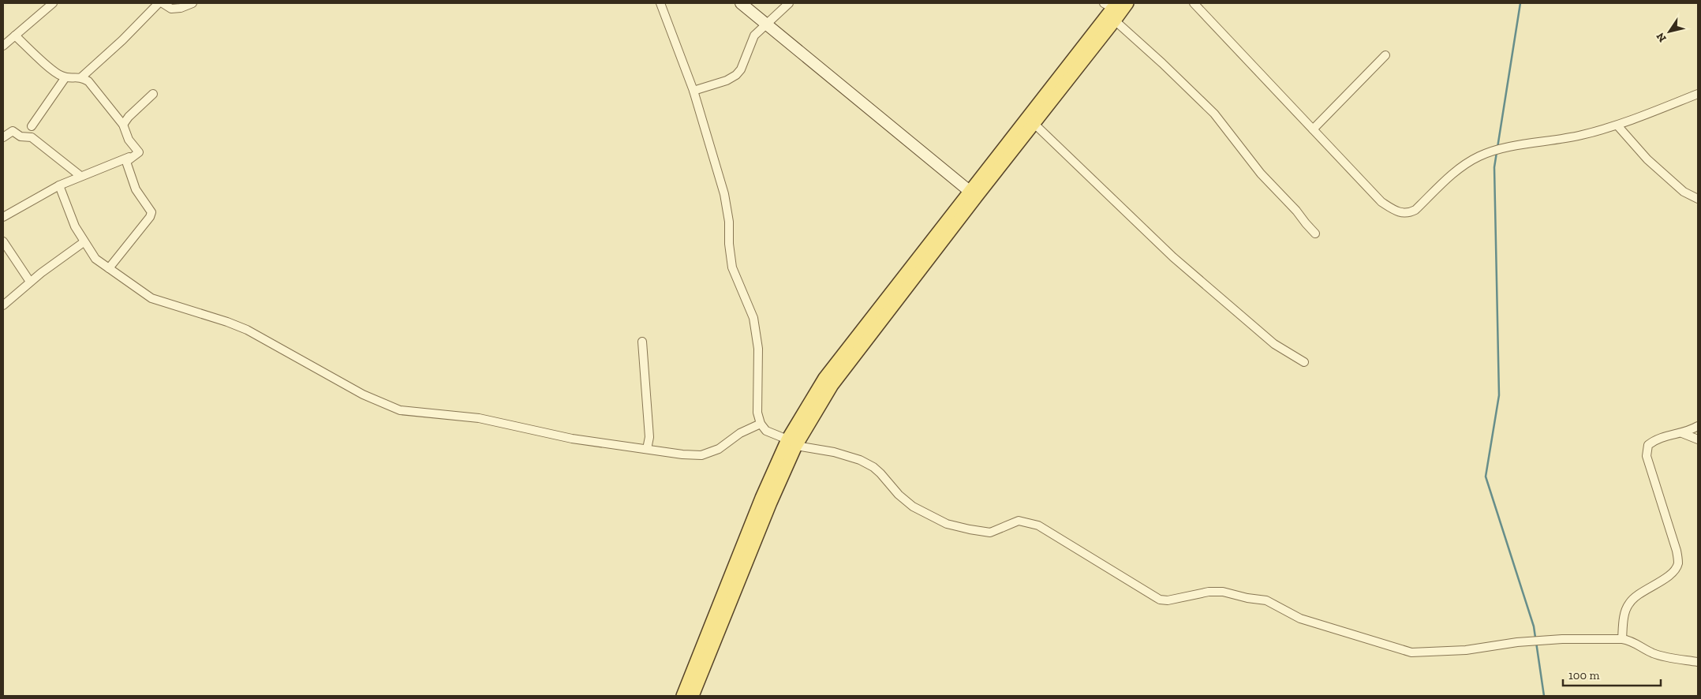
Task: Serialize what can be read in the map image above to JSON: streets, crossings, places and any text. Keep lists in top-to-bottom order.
{
  "scale_bar": "100 m",
  "north": "bottom left"
}
